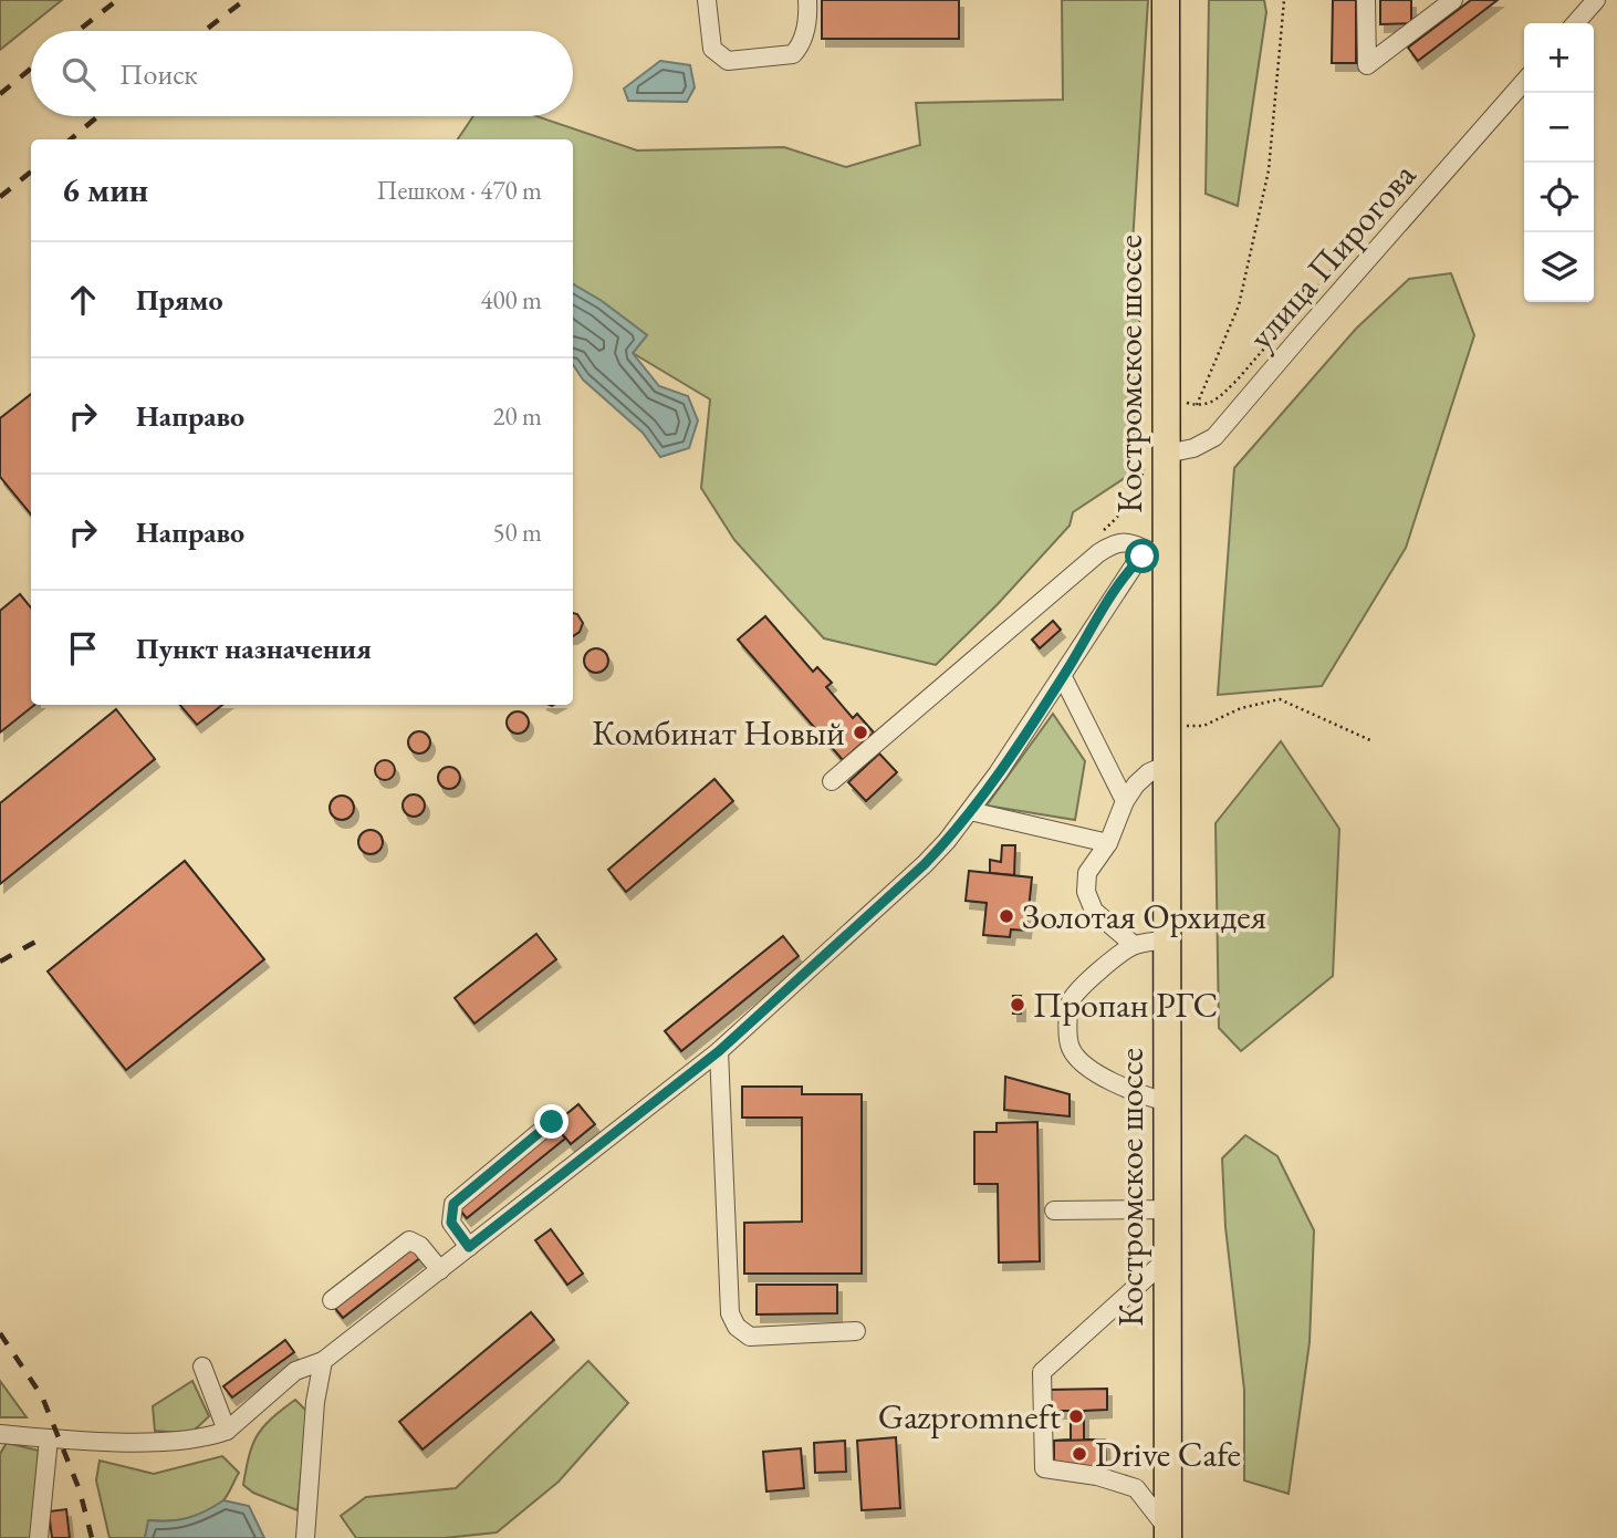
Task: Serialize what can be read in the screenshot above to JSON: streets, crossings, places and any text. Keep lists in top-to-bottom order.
{
  "streets": {
    "highway": ["Костромское шоссе"],
    "street": ["улица Пирогова"]
  },
  "crossings": [
    ["улица Пирогова", "Костромское шоссе"]
  ],
  "places": [
    "Комбинат Новый",
    "Золотая Орхидея",
    "Пропан РГС",
    "Gazpromneft",
    "Drive Cafe"
  ],
  "page": {
    "map_buttons": ["+", "−"],
    "search": "Поиск",
    "heading": ["6 мин", "Пешком · 470 m"],
    "list": [
      ["Прямо", "400 m"],
      ["Направо", "20 m"],
      ["Направо", "50 m"],
      "Пункт назначения"
    ]
  }
}
